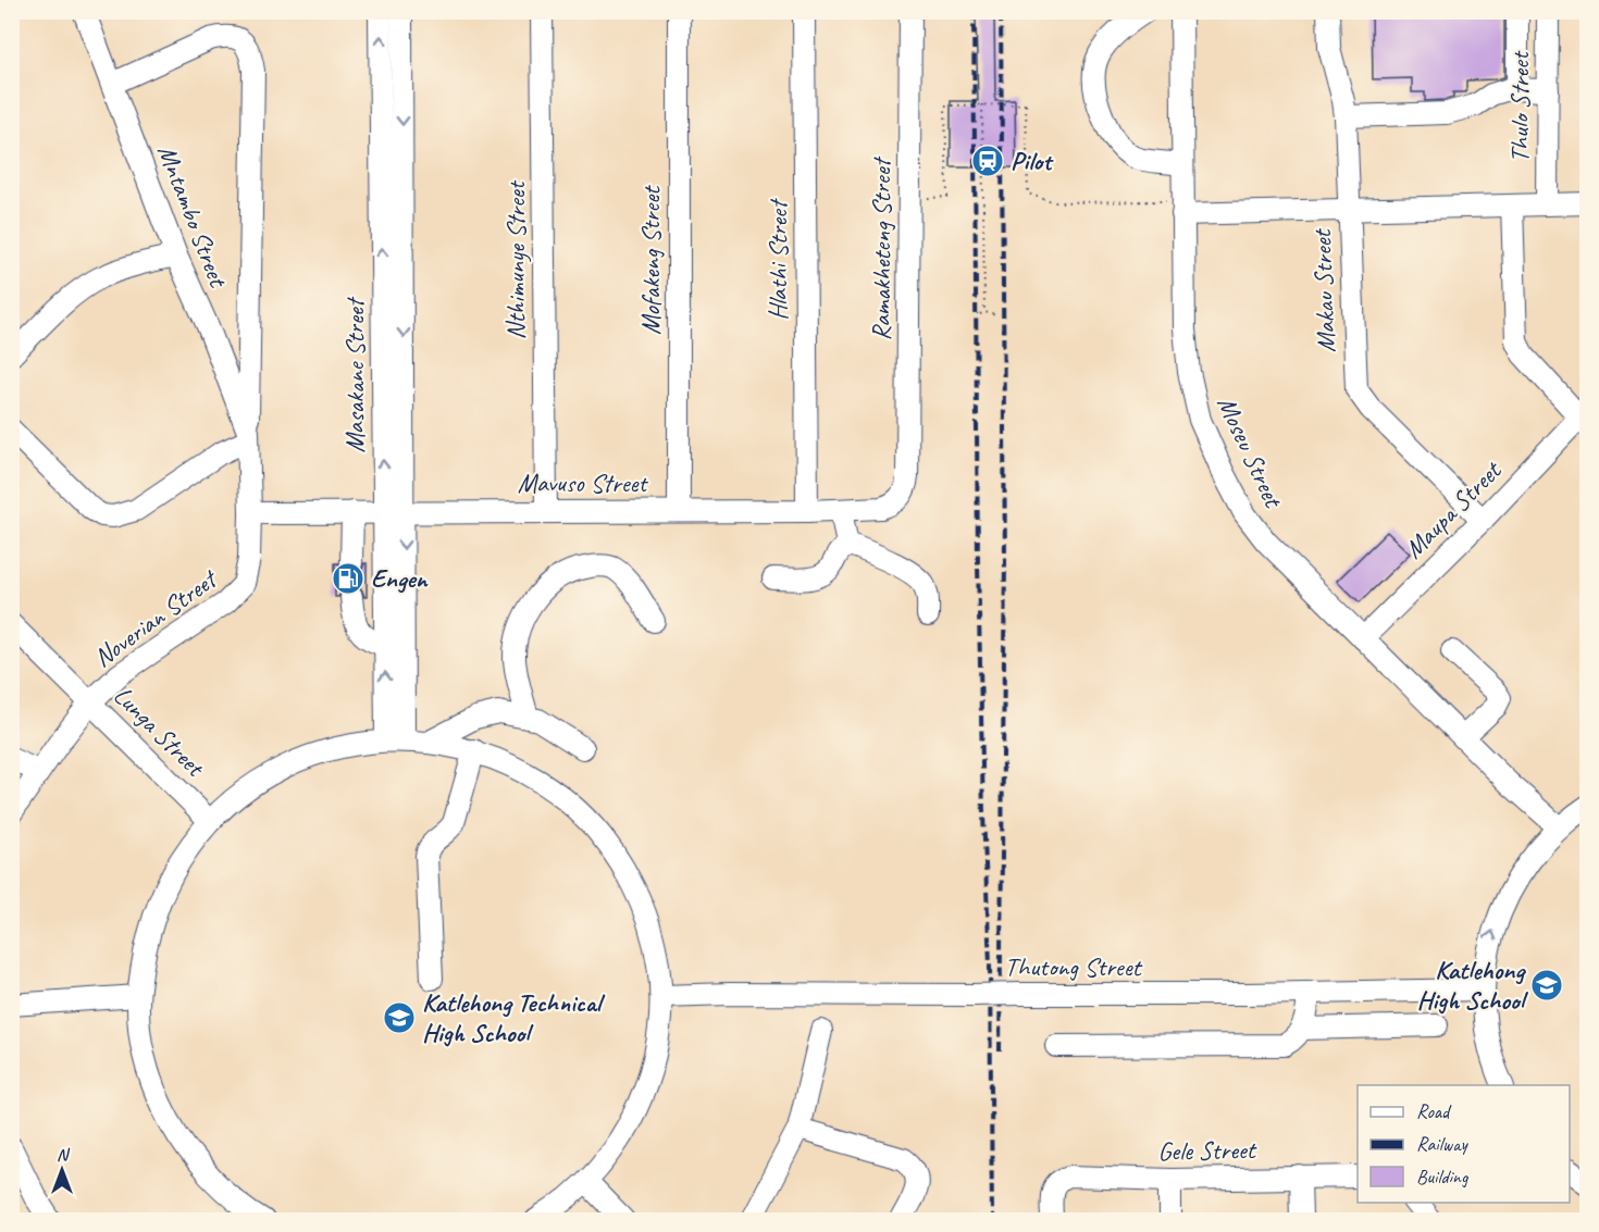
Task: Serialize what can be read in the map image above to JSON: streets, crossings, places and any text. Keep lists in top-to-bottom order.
{
  "streets": {
    "street": [
      "Thulo Street",
      "Mntambo Street",
      "Ramakheteng Street",
      "Nthimunye Street",
      "Mofakeng Street",
      "Hlathi Street",
      "Makau Street",
      "Masakane Street",
      "Moseu Street",
      "Mavuso Street",
      "Maupa Street",
      "Noverian Street",
      "Lunga Street",
      "Thutong Street",
      "Gele Street"
    ]
  },
  "crossings": [
    ["Mntambo Street", "Noverian Street"],
    ["Ramakheteng Street", "Mavuso Street"],
    ["Nthimunye Street", "Mavuso Street"],
    ["Mofakeng Street", "Mavuso Street"],
    ["Hlathi Street", "Mavuso Street"],
    ["Makau Street", "Maupa Street"],
    ["Masakane Street", "Mavuso Street"],
    ["Moseu Street", "Maupa Street"],
    ["Mavuso Street", "Noverian Street"],
    ["Noverian Street", "Lunga Street"]
  ],
  "places": {
    "station": ["Pilot"],
    "fuel station": ["Engen"],
    "school or university": ["Katlehong High School", "Katlehong Technical High School"]
  },
  "legend": ["Road", "Railway", "Building"],
  "north": "top"
}
